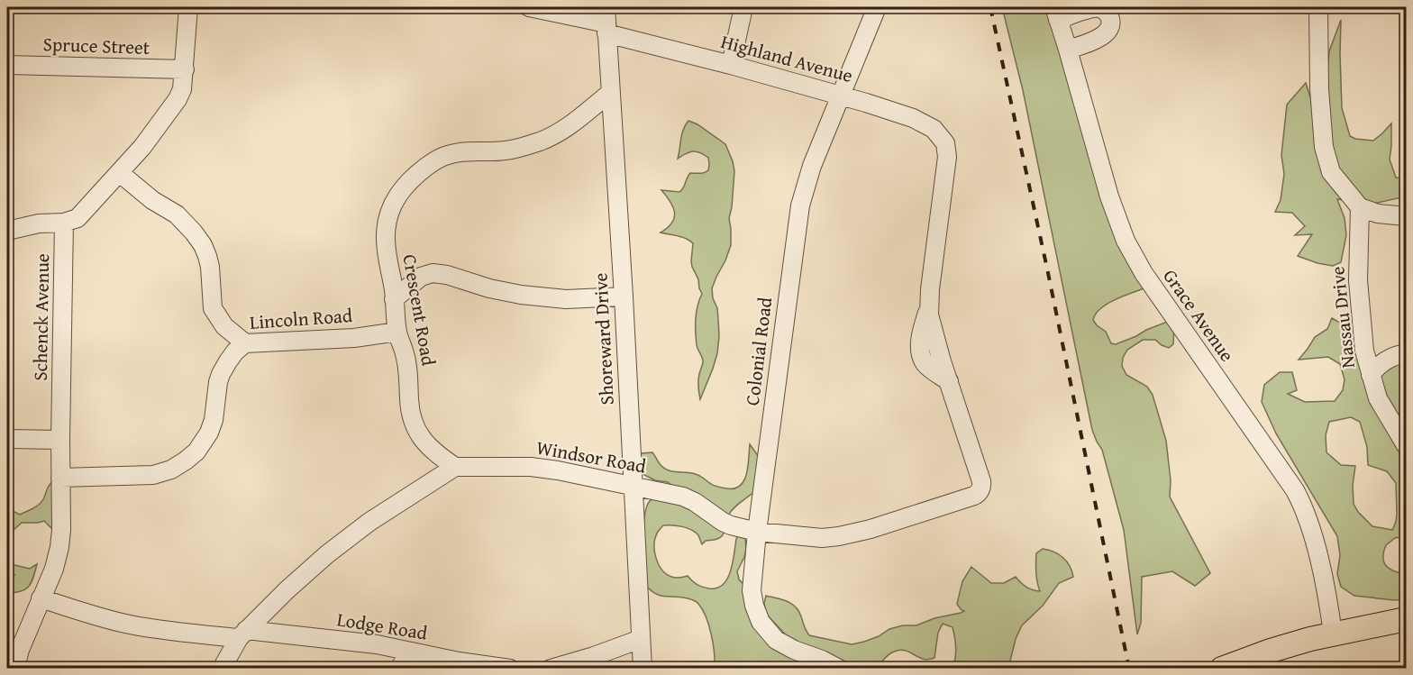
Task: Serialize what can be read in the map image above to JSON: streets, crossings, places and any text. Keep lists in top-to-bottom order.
{
  "streets": {
    "street": [
      "Spruce Street",
      "Highland Avenue",
      "Crescent Road",
      "Grace Avenue",
      "Schenck Avenue",
      "Nassau Drive",
      "Lincoln Road",
      "Shoreward Drive",
      "Colonial Road",
      "Windsor Road",
      "Lodge Road"
    ]
  },
  "crossings": [
    ["Highland Avenue", "Shoreward Drive"],
    ["Highland Avenue", "Colonial Road"],
    ["Highland Avenue", "Windsor Road"],
    ["Crescent Road", "Lincoln Road"],
    ["Crescent Road", "Shoreward Drive"],
    ["Crescent Road", "Windsor Road"],
    ["Schenck Avenue", "Lincoln Road"],
    ["Schenck Avenue", "Lodge Road"],
    ["Shoreward Drive", "Windsor Road"],
    ["Colonial Road", "Windsor Road"]
  ]
}
